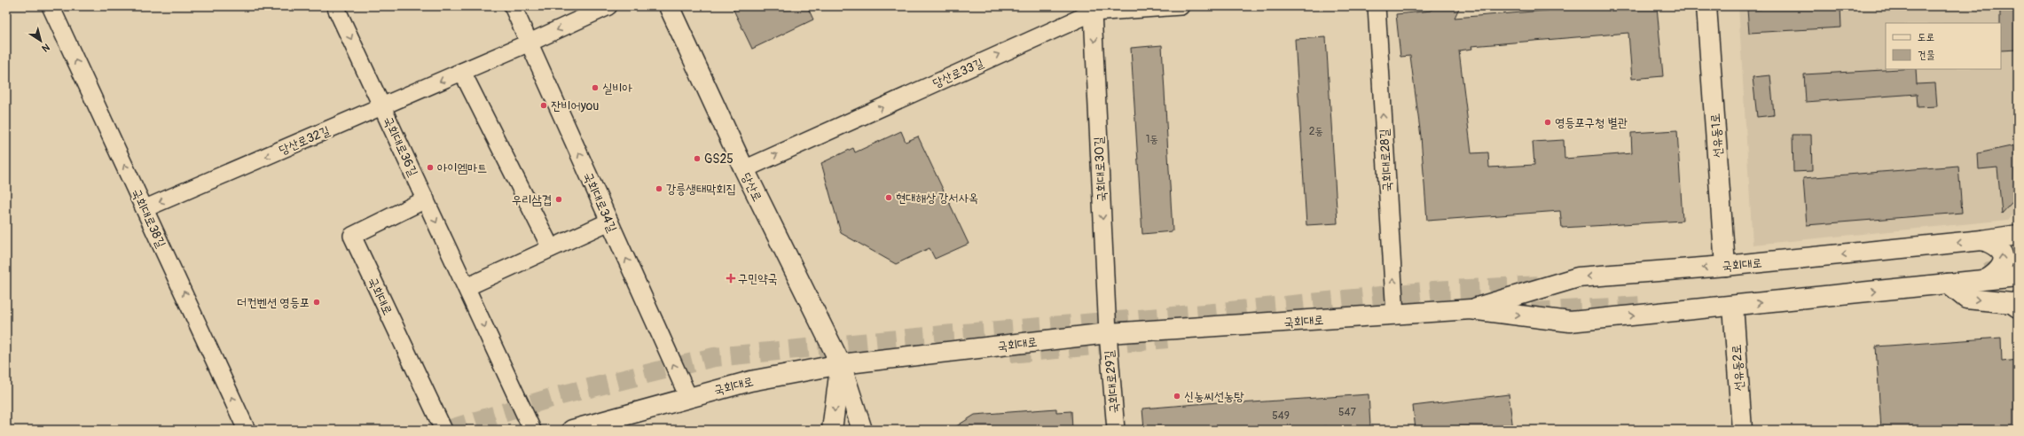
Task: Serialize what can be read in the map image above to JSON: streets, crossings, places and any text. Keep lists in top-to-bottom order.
{
  "streets": {
    "main road": [
      "선유동1로",
      "당산로",
      "국회대로",
      "선유동2로"
    ],
    "street": [
      "당산로33길",
      "당산로32길",
      "국회대로36길",
      "국회대로28길",
      "국회대로30길",
      "국회대로34길",
      "국회대로38길",
      "국회대로29길"
    ]
  },
  "crossings": [
    ["당산로33길", "국회대로30길"],
    ["당산로33길", "당산로"],
    ["선유동1로", "국회대로"],
    ["당산로32길", "국회대로36길"],
    ["당산로32길", "국회대로34길"],
    ["당산로32길", "국회대로38길"],
    ["국회대로36길", "국회대로"],
    ["국회대로28길", "국회대로"],
    ["국회대로30길", "국회대로"],
    ["국회대로30길", "국회대로29길"],
    ["당산로", "국회대로"],
    ["국회대로34길", "국회대로"],
    ["국회대로", "선유동2로"],
    ["국회대로", "국회대로29길"]
  ],
  "one_way": [
    "당산로33길",
    "당산로32길",
    "국회대로36길",
    "국회대로28길",
    "국회대로30길",
    "국회대로38길"
  ],
  "places": {
    "other": [
      "실비아",
      "잔비어you",
      "영등포구청 별관",
      "GS25",
      "아이엠마트",
      "강릉생태막회집",
      "현대해상 강서사옥",
      "우리삼겹",
      "더컨벤션 영등포",
      "신농씨선농탕"
    ],
    "health": ["구민약국"]
  },
  "house_numbers": [
    "2동",
    "1동",
    "547",
    "549"
  ],
  "legend": ["도로", "건물"],
  "north": "bottom right"
}
